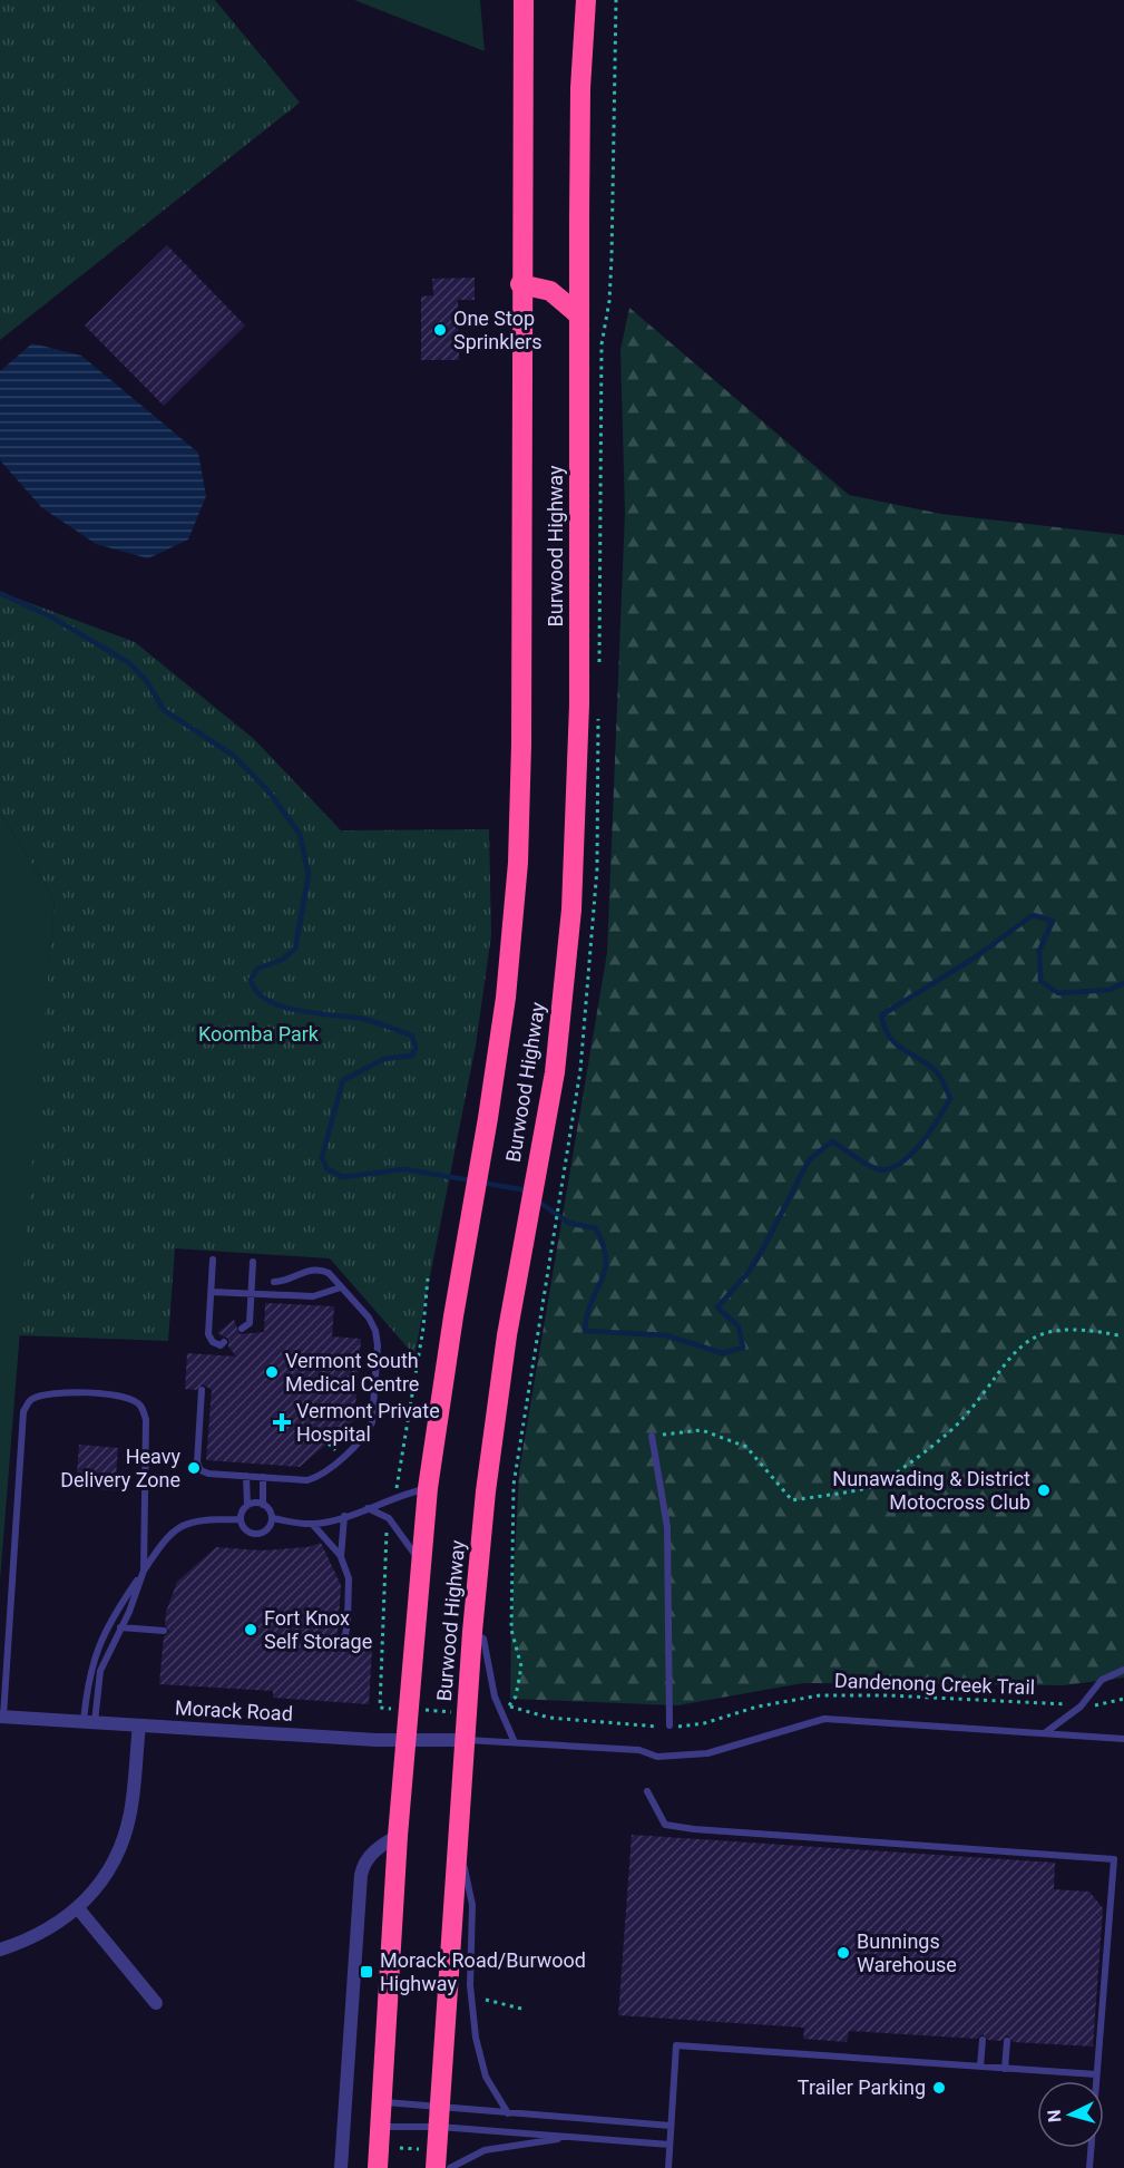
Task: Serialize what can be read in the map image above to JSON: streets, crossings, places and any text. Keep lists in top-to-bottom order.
{
  "streets": {
    "highway": ["Burwood Highway"],
    "street": ["Morack Road"],
    "path": ["Dandenong Creek Trail"]
  },
  "crossings": [
    ["Burwood Highway", "Morack Road"]
  ],
  "parks": ["Koomba Park"],
  "places": {
    "other": [
      "One Stop Sprinklers",
      "Vermont South Medical Centre",
      "Heavy Delivery Zone",
      "Nunawading & District Motocross Club",
      "Fort Knox Self Storage",
      "Bunnings Warehouse",
      "Trailer Parking"
    ],
    "health": ["Vermont Private Hospital"],
    "transit": ["Morack Road/Burwood Highway"]
  },
  "north": "left"
}
